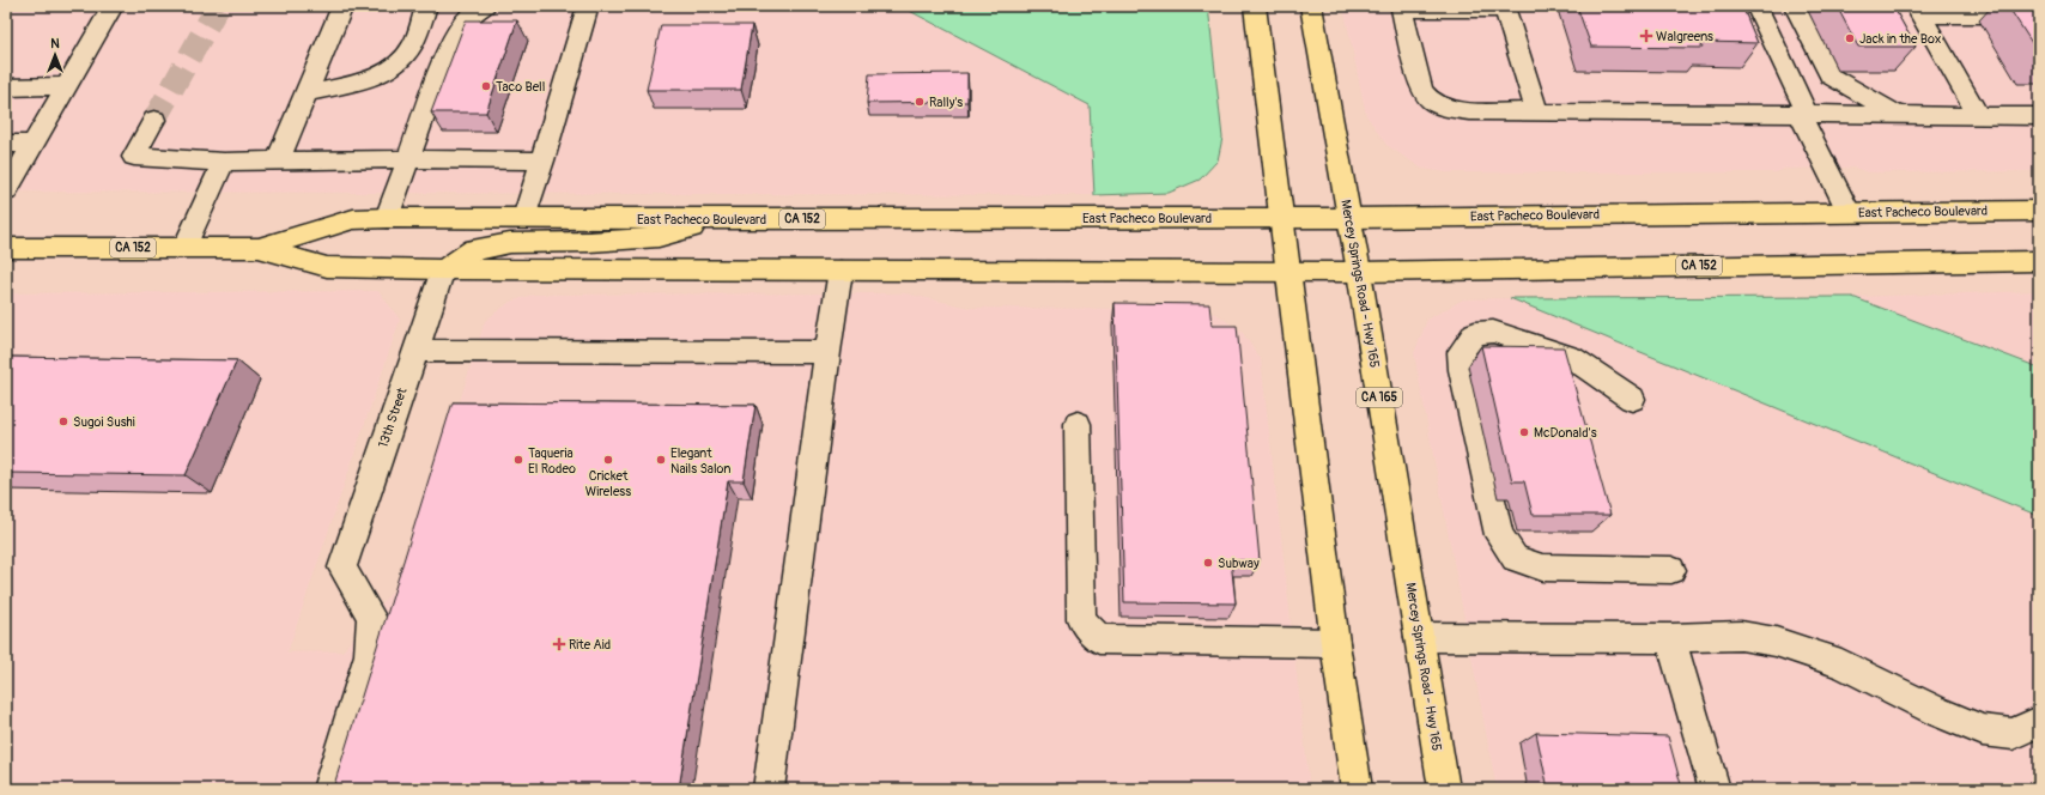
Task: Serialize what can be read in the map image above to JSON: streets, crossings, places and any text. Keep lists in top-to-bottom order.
{
  "streets": {
    "main road": [
      "East Pacheco Boulevard",
      "CA 152",
      "Mercey Springs Road - Hwy 165",
      "CA 165"
    ],
    "street": ["13th Street"]
  },
  "crossings": [
    ["East Pacheco Boulevard", "Mercey Springs Road - Hwy 165"],
    ["East Pacheco Boulevard", "13th Street"]
  ],
  "places": {
    "health": ["Walgreens", "Rite Aid"],
    "other": [
      "Jack in the Box",
      "Taco Bell",
      "Rally's",
      "Sugoi Sushi",
      "McDonald's",
      "Taqueria El Rodeo",
      "Cricket Wireless",
      "Elegant Nails Salon",
      "Subway"
    ]
  },
  "north": "top"
}
